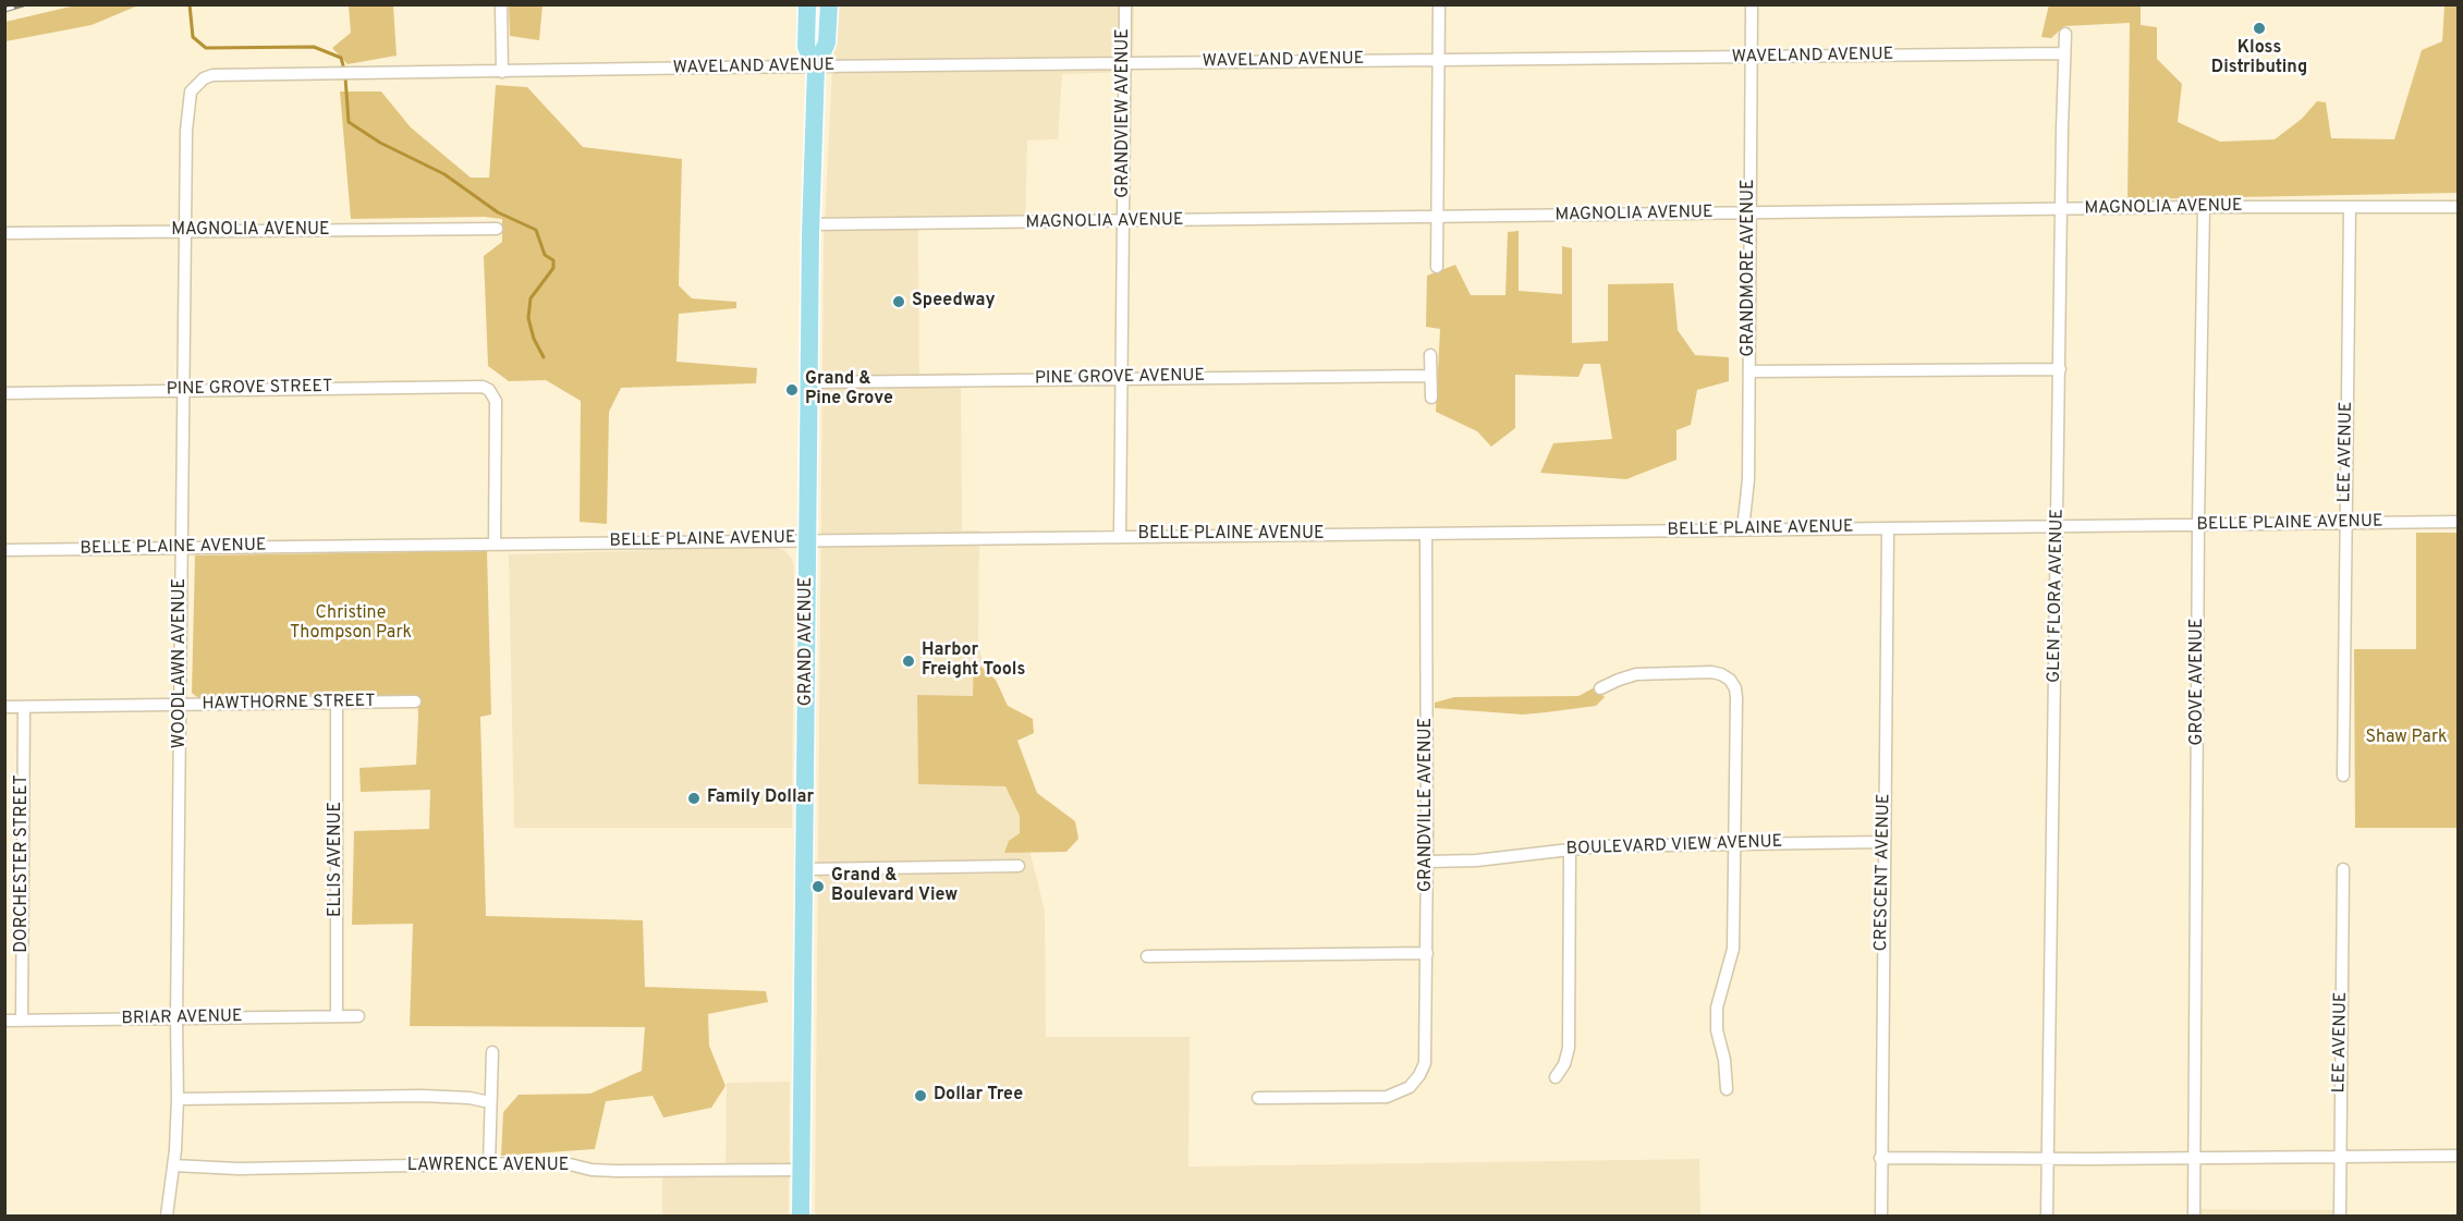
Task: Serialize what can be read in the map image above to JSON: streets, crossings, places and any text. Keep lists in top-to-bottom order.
{
  "streets": {
    "main road": ["GRAND AVENUE"],
    "street": [
      "WAVELAND AVENUE",
      "GRANDVIEW AVENUE",
      "MAGNOLIA AVENUE",
      "GRANDMORE AVENUE",
      "PINE GROVE AVENUE",
      "PINE GROVE STREET",
      "LEE AVENUE",
      "BELLE PLAINE AVENUE",
      "GLEN FLORA AVENUE",
      "WOODLAWN AVENUE",
      "GROVE AVENUE",
      "HAWTHORNE STREET",
      "GRANDVILLE AVENUE",
      "BOULEVARD VIEW AVENUE",
      "ELLIS AVENUE",
      "DORCHESTER STREET",
      "CRESCENT AVENUE",
      "BRIAR AVENUE",
      "LAWRENCE AVENUE"
    ]
  },
  "crossings": [
    ["WAVELAND AVENUE", "GRANDVIEW AVENUE"],
    ["WAVELAND AVENUE", "GRANDMORE AVENUE"],
    ["WAVELAND AVENUE", "GLEN FLORA AVENUE"],
    ["WAVELAND AVENUE", "GRAND AVENUE"],
    ["WAVELAND AVENUE", "WOODLAWN AVENUE"],
    ["GRANDVIEW AVENUE", "MAGNOLIA AVENUE"],
    ["GRANDVIEW AVENUE", "PINE GROVE AVENUE"],
    ["GRANDVIEW AVENUE", "BELLE PLAINE AVENUE"],
    ["MAGNOLIA AVENUE", "GRANDMORE AVENUE"],
    ["MAGNOLIA AVENUE", "LEE AVENUE"],
    ["MAGNOLIA AVENUE", "GLEN FLORA AVENUE"],
    ["MAGNOLIA AVENUE", "GRAND AVENUE"],
    ["MAGNOLIA AVENUE", "WOODLAWN AVENUE"],
    ["MAGNOLIA AVENUE", "GROVE AVENUE"],
    ["GRANDMORE AVENUE", "BELLE PLAINE AVENUE"],
    ["PINE GROVE AVENUE", "GRAND AVENUE"],
    ["PINE GROVE STREET", "BELLE PLAINE AVENUE"],
    ["PINE GROVE STREET", "WOODLAWN AVENUE"],
    ["LEE AVENUE", "BELLE PLAINE AVENUE"],
    ["BELLE PLAINE AVENUE", "GLEN FLORA AVENUE"],
    ["BELLE PLAINE AVENUE", "GRAND AVENUE"],
    ["BELLE PLAINE AVENUE", "WOODLAWN AVENUE"],
    ["BELLE PLAINE AVENUE", "GROVE AVENUE"],
    ["BELLE PLAINE AVENUE", "GRANDVILLE AVENUE"],
    ["BELLE PLAINE AVENUE", "CRESCENT AVENUE"],
    ["GRAND AVENUE", "LAWRENCE AVENUE"],
    ["WOODLAWN AVENUE", "HAWTHORNE STREET"],
    ["WOODLAWN AVENUE", "BRIAR AVENUE"],
    ["WOODLAWN AVENUE", "LAWRENCE AVENUE"],
    ["HAWTHORNE STREET", "ELLIS AVENUE"],
    ["HAWTHORNE STREET", "DORCHESTER STREET"],
    ["GRANDVILLE AVENUE", "BOULEVARD VIEW AVENUE"],
    ["BOULEVARD VIEW AVENUE", "CRESCENT AVENUE"],
    ["ELLIS AVENUE", "BRIAR AVENUE"],
    ["DORCHESTER STREET", "BRIAR AVENUE"]
  ],
  "parks": ["Christine Thompson Park", "Shaw Park"],
  "places": [
    "Kloss Distributing",
    "Speedway",
    "Grand & Pine Grove",
    "Harbor Freight Tools",
    "Family Dollar",
    "Grand & Boulevard View",
    "Dollar Tree"
  ]
}
